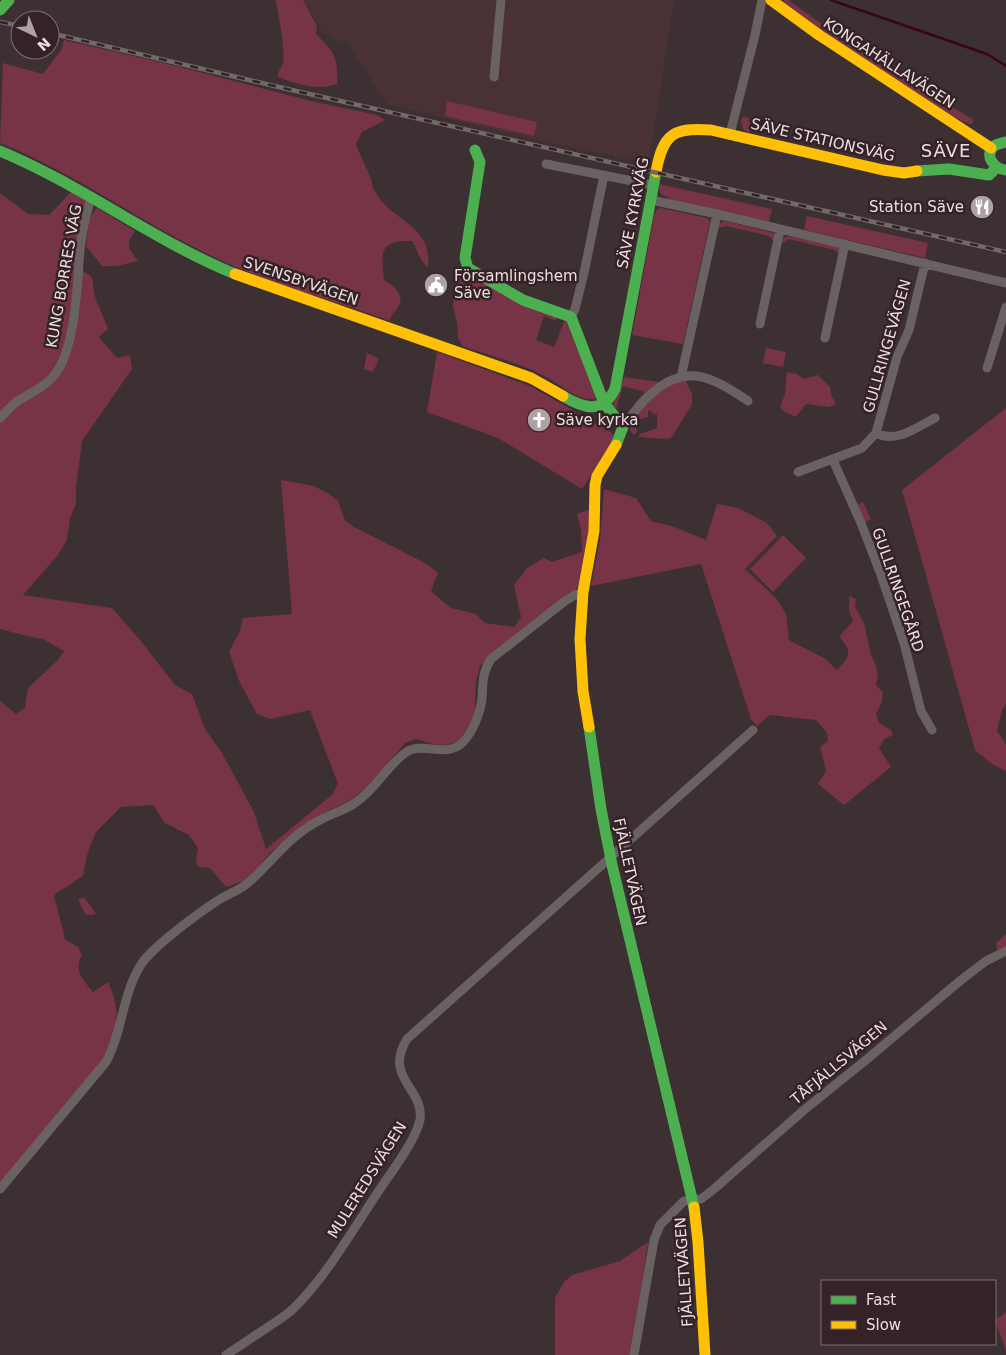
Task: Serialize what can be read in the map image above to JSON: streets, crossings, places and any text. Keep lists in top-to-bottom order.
{
  "streets": {
    "street": [
      "KONGAHÄLLAVÄGEN",
      "SÄVE STATIONSVÄG",
      "SÄVE KYRKVÄG",
      "KUNG BORRES VÄG",
      "SVENSBYVÄGEN",
      "GULLRINGEVÄGEN",
      "GULLRINGEGÅRD",
      "FJÄLLETVÄGEN",
      "TÅFJÄLLSVÄGEN",
      "MULEREDSVÄGEN"
    ]
  },
  "crossings": [
    ["SÄVE STATIONSVÄG", "SÄVE KYRKVÄG"],
    ["SÄVE KYRKVÄG", "SVENSBYVÄGEN"],
    ["SÄVE KYRKVÄG", "GULLRINGEVÄGEN"],
    ["KUNG BORRES VÄG", "SVENSBYVÄGEN"],
    ["FJÄLLETVÄGEN", "TÅFJÄLLSVÄGEN"],
    ["FJÄLLETVÄGEN", "MULEREDSVÄGEN"]
  ],
  "districts": ["SÄVE"],
  "places": {
    "restaurant": ["Station Säve"],
    "public building": ["Församlingshem Säve"],
    "church": ["Säve kyrka"]
  },
  "legend": ["Fast", "Slow"],
  "north": "bottom right"
}
